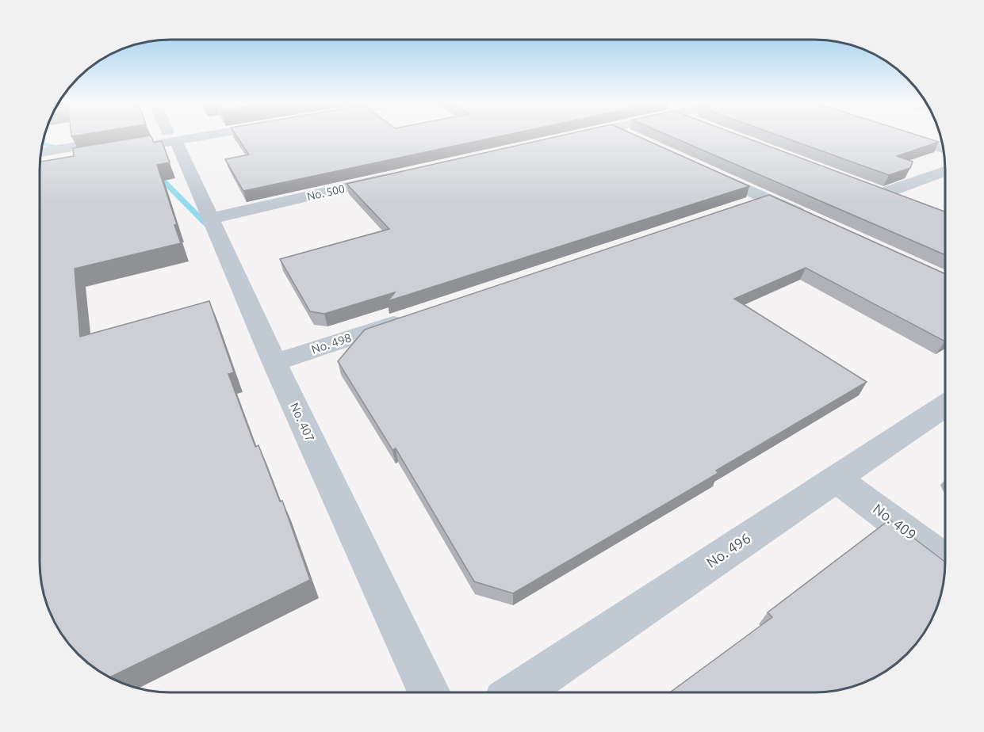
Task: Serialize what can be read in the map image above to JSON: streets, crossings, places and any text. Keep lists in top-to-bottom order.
{
  "streets": {
    "street": [
      "No. 500",
      "No. 498",
      "No. 407",
      "No. 409",
      "No. 496"
    ]
  },
  "crossings": [
    ["No. 500", "No. 407"],
    ["No. 498", "No. 407"],
    ["No. 409", "No. 496"]
  ]
}
